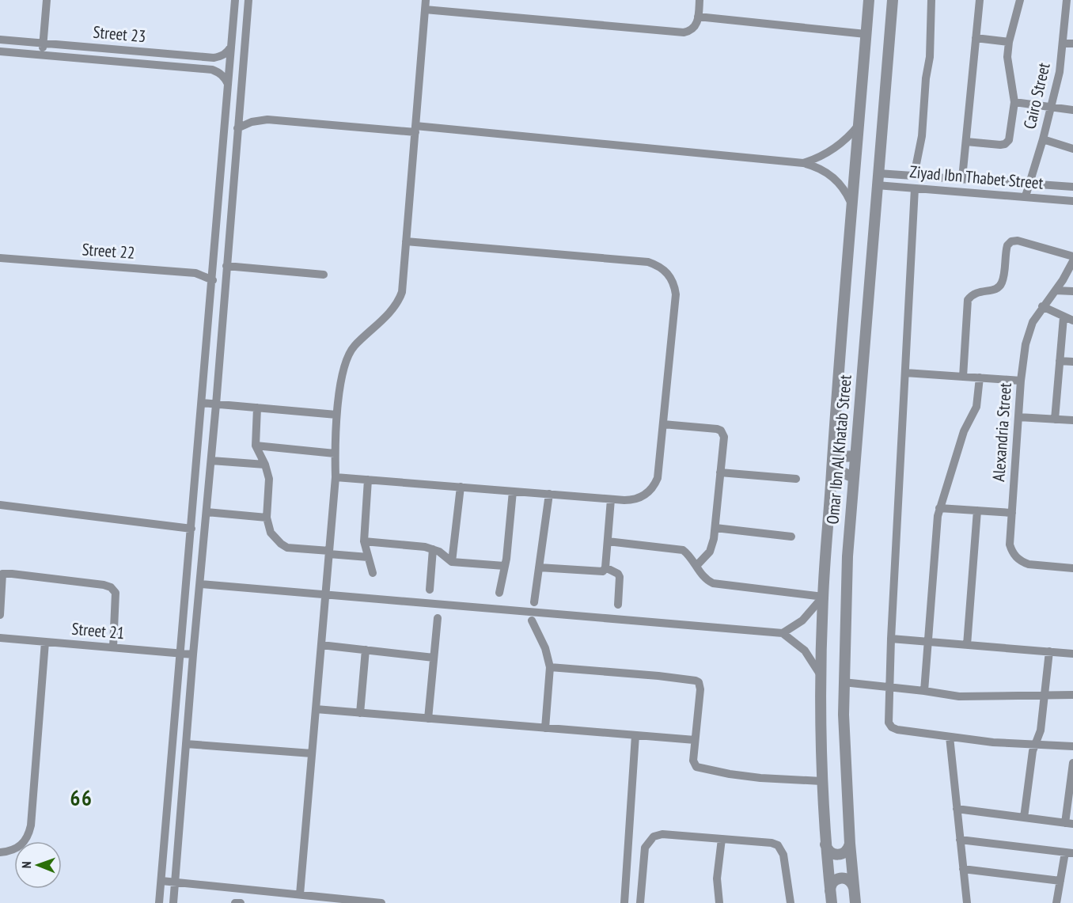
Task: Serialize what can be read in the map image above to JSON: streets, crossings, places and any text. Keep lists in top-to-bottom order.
{
  "streets": {
    "street": [
      "Street 23",
      "Cairo Street",
      "Ziyad Ibn Thabet Street",
      "Street 22",
      "Alexandria Street",
      "Omar Ibn Al Khatab Street",
      "Street 21"
    ]
  },
  "crossings": [
    ["Cairo Street", "Ziyad Ibn Thabet Street"],
    ["Ziyad Ibn Thabet Street", "Omar Ibn Al Khatab Street"]
  ],
  "districts": ["66"],
  "north": "left"
}
